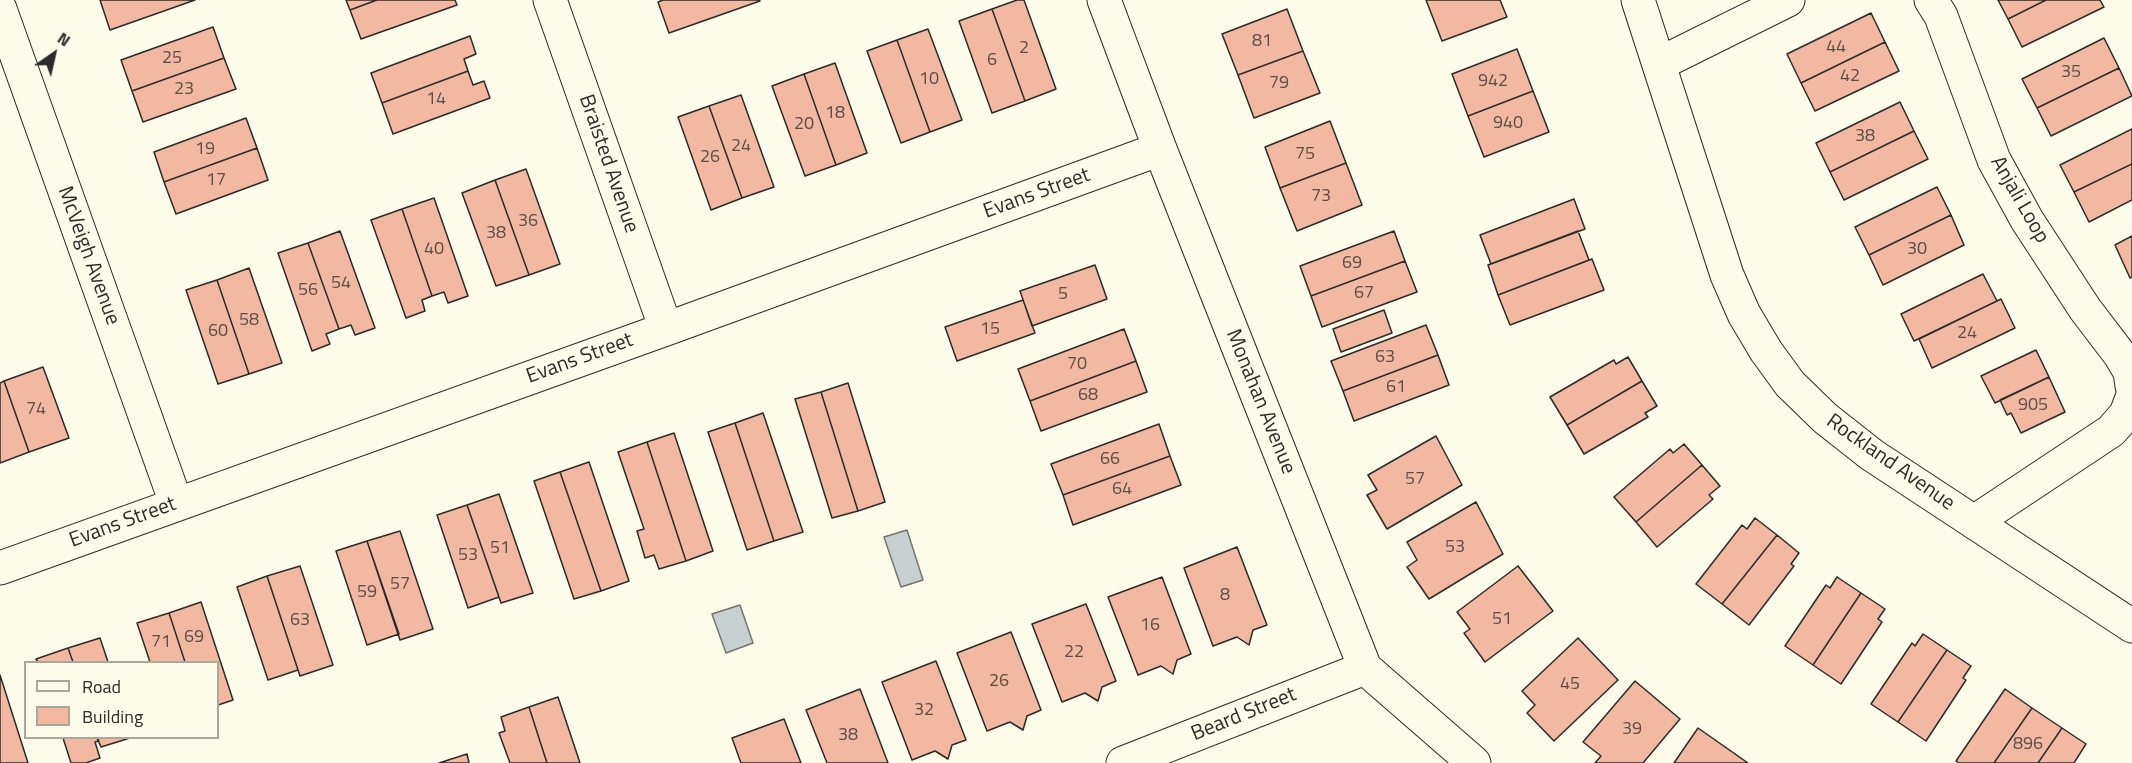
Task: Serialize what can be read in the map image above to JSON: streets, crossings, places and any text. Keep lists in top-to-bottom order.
{
  "streets": {
    "street": [
      "Braisted Avenue",
      "Evans Street",
      "Anjali Loop",
      "McVeigh Avenue",
      "Monahan Avenue",
      "Rockland Avenue",
      "Beard Street"
    ]
  },
  "crossings": [
    ["Braisted Avenue", "Evans Street"],
    ["Evans Street", "McVeigh Avenue"],
    ["Evans Street", "Monahan Avenue"],
    ["Monahan Avenue", "Beard Street"]
  ],
  "house_numbers": [
    "81",
    "44",
    "2",
    "25",
    "6",
    "35",
    "42",
    "10",
    "942",
    "79",
    "23",
    "14",
    "18",
    "940",
    "20",
    "38",
    "24",
    "19",
    "75",
    "26",
    "17",
    "73",
    "36",
    "38",
    "40",
    "30",
    "69",
    "54",
    "56",
    "67",
    "5",
    "58",
    "15",
    "60",
    "24",
    "63",
    "70",
    "61",
    "68",
    "905",
    "74",
    "66",
    "57",
    "64",
    "53",
    "51",
    "53",
    "57",
    "59",
    "8",
    "51",
    "63",
    "16",
    "69",
    "71",
    "22",
    "26",
    "45",
    "32",
    "39",
    "38",
    "896"
  ],
  "legend": ["Road", "Building"],
  "north": "top right"
}
